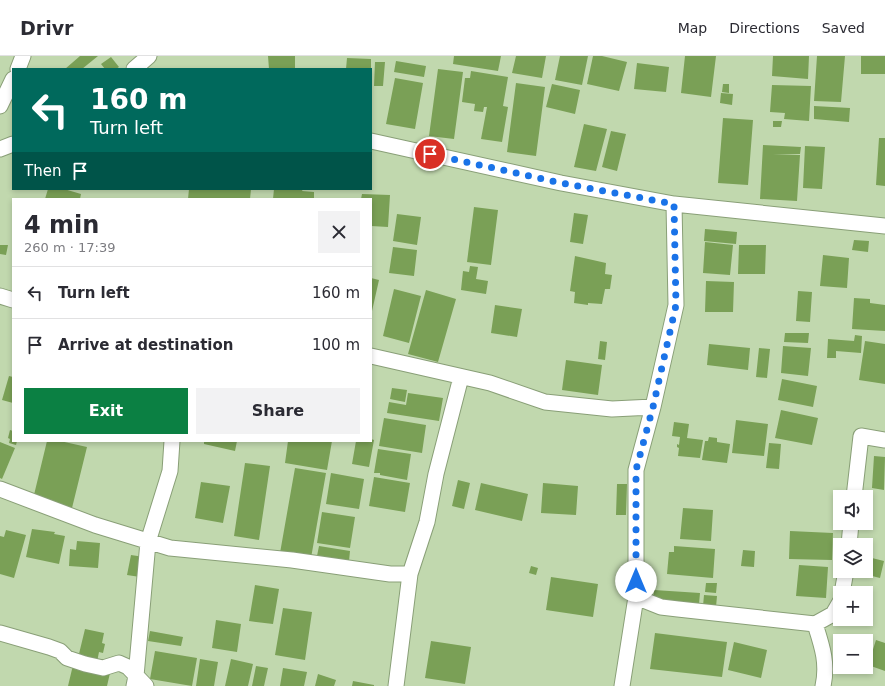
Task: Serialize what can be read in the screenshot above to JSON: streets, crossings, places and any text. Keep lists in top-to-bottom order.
{
  "page": {
    "header": "Drivr",
    "nav": ["Map", "Directions", "Saved"],
    "turn": ["160 m", "Turn left"],
    "then": "Then",
    "heading": ["4 min", "260 m · 17:39"],
    "list": [
      {
        "name": "Turn left",
        "value": "160 m"
      },
      {
        "name": "Arrive at destination",
        "value": "100 m"
      }
    ],
    "buttons": ["Exit", "Share"],
    "map_buttons": ["+", "−"]
  }
}
